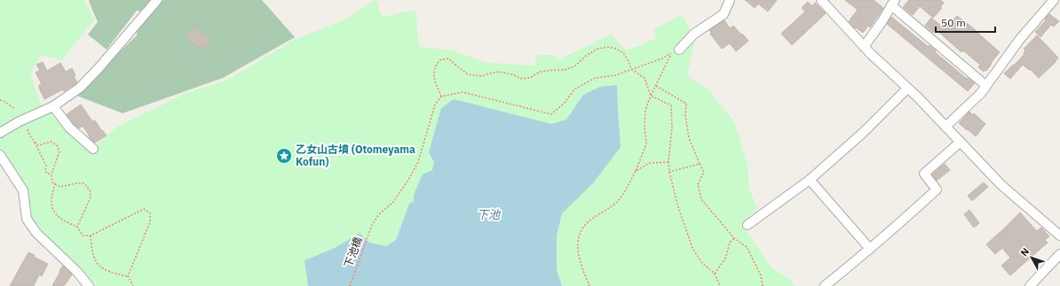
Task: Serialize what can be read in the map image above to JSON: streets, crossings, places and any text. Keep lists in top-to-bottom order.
{
  "streets": {
    "path": ["下池橋"]
  },
  "water": ["下池"],
  "places": {
    "place": ["乙女山古墳 (Otomeyama Kofun)"]
  },
  "scale_bar": "50 m",
  "north": "top left"
}
